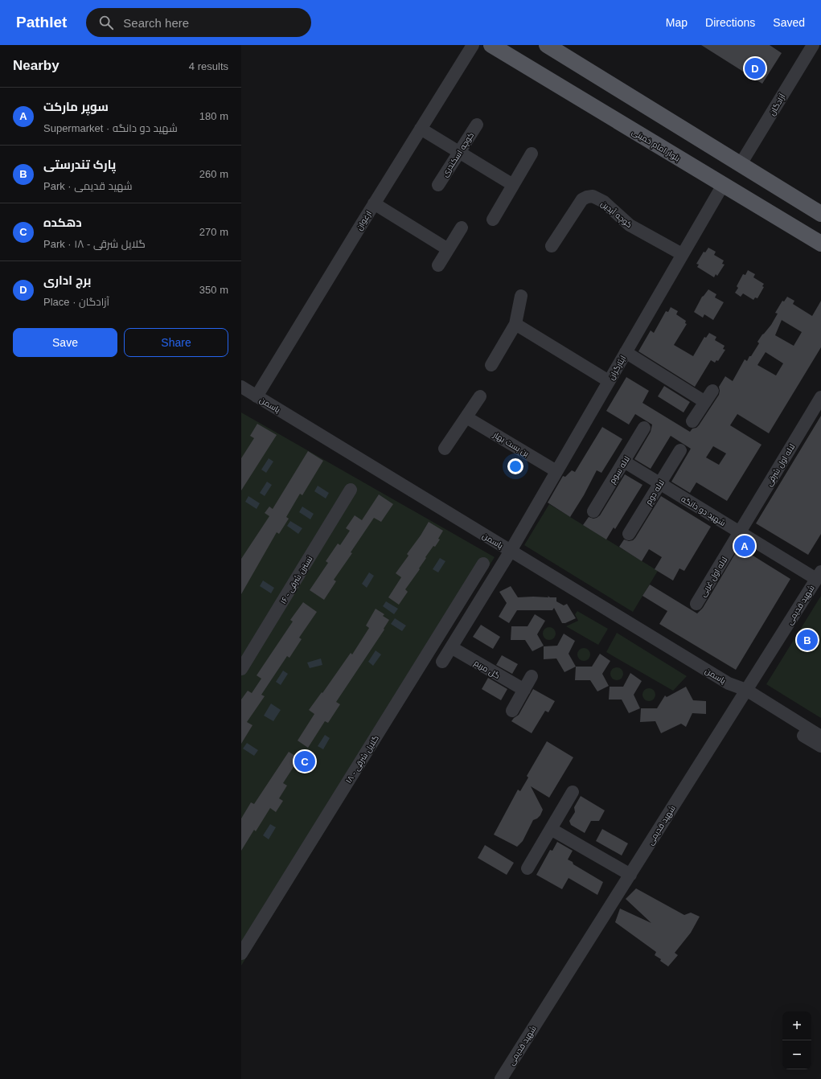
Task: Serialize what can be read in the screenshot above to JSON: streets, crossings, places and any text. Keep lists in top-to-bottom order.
{
  "streets": {
    "main road": ["بلوار امام خمینی"],
    "street": [
      "آزادگان",
      "کوچه اسکندری",
      "کوچه آیدین",
      "ارغوان",
      "ایثارگران",
      "یاسمن",
      "بن بست بهار",
      "لاله اول شرقی",
      "لاله سوم",
      "لاله دوم",
      "شهید دو دانگه",
      "لاله اول غربی",
      "نسترن شرقی - ۱۶",
      "شهید قدیمی",
      "گل مریم",
      "گلایل شرقی - ۱۸"
    ]
  },
  "crossings": [
    ["بلوار امام خمینی", "ایثارگران"],
    ["کوچه آیدین", "ایثارگران"],
    ["ارغوان", "یاسمن"],
    ["ایثارگران", "یاسمن"],
    ["ایثارگران", "بن بست بهار"],
    ["ایثارگران", "گل مریم"],
    ["یاسمن", "شهید قدیمی"],
    ["لاله اول شرقی", "شهید دو دانگه"],
    ["لاله اول شرقی", "لاله اول غربی"],
    ["لاله سوم", "شهید دو دانگه"],
    ["لاله دوم", "شهید دو دانگه"],
    ["شهید دو دانگه", "لاله اول غربی"],
    ["شهید دو دانگه", "شهید قدیمی"]
  ],
  "page": {
    "header": "Pathlet",
    "search": "Search here",
    "nav": ["Map", "Directions", "Saved"],
    "heading": ["Nearby", "4 results"],
    "pins": [
      "D",
      "A",
      "B",
      "C"
    ],
    "list": [
      {
        "mark": "A",
        "name": "سوپر مارکت",
        "note": "Supermarket · شهید دو دانگه",
        "value": "180 m"
      },
      {
        "mark": "B",
        "name": "پارک تندرستی",
        "note": "Park · شهید قدیمی",
        "value": "260 m"
      },
      {
        "mark": "C",
        "name": "دهکده",
        "note": "Park · گلایل شرقی - ۱۸",
        "value": "270 m"
      },
      {
        "mark": "D",
        "name": "برج اداری",
        "note": "Place · آزادگان",
        "value": "350 m"
      }
    ],
    "buttons": ["Save", "Share"],
    "map_buttons": ["+", "−"]
  }
}
